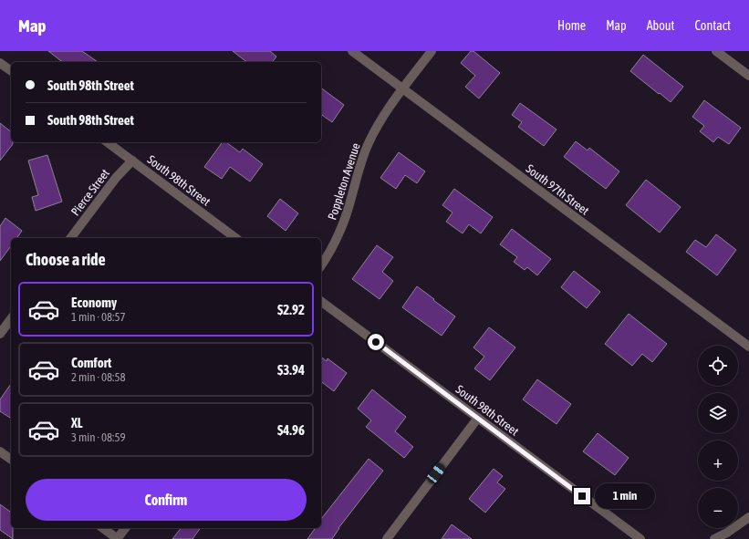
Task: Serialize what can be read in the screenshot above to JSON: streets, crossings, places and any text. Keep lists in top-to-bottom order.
{
  "streets": {
    "street": [
      "South 98th Street",
      "Poppleton Avenue",
      "South 97th Street",
      "Pierce Street"
    ]
  },
  "crossings": [
    ["South 98th Street", "Pierce Street"],
    ["Poppleton Avenue", "South 97th Street"]
  ],
  "page": {
    "header": "Map",
    "nav": [
      "Home",
      "Map",
      "About",
      "Contact"
    ],
    "banner": ["South 98th Street", "South 98th Street"],
    "heading": "Choose a ride",
    "list": [
      {
        "name": "Economy",
        "note": "1 min · 08:57",
        "value": "$2.92"
      },
      {
        "name": "Comfort",
        "note": "2 min · 08:58",
        "value": "$3.94"
      },
      {
        "name": "XL",
        "note": "3 min · 08:59",
        "value": "$4.96"
      }
    ],
    "map_buttons": ["+", "−"],
    "buttons": "Confirm",
    "bubble": "1 min"
  }
}
